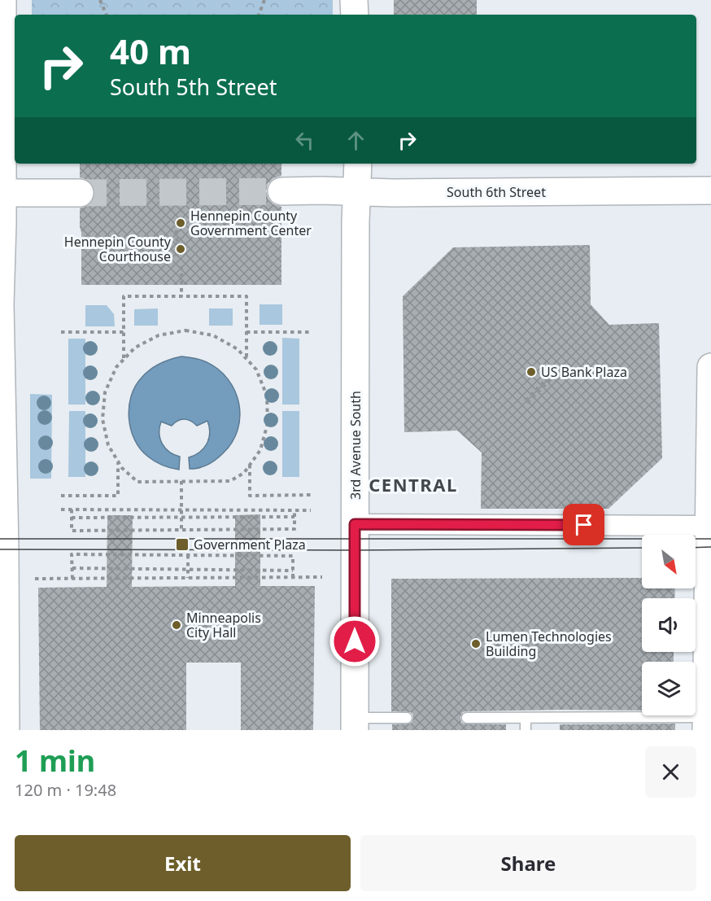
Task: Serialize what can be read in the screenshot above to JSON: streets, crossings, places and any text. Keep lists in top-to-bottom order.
{
  "streets": {
    "main road": ["South 6th Street", "3rd Avenue South"]
  },
  "crossings": [
    ["South 6th Street", "3rd Avenue South"]
  ],
  "districts": ["CENTRAL"],
  "places": {
    "other": [
      "Hennepin County Government Center",
      "Hennepin County Courthouse",
      "US Bank Plaza",
      "Minneapolis City Hall",
      "Lumen Technologies Building"
    ],
    "transit": ["Government Plaza"]
  },
  "north": "bottom right",
  "page": {
    "turn": ["40 m", "South 5th Street"],
    "heading": ["1 min", "120 m · 19:48"],
    "buttons": ["Exit", "Share"]
  }
}
